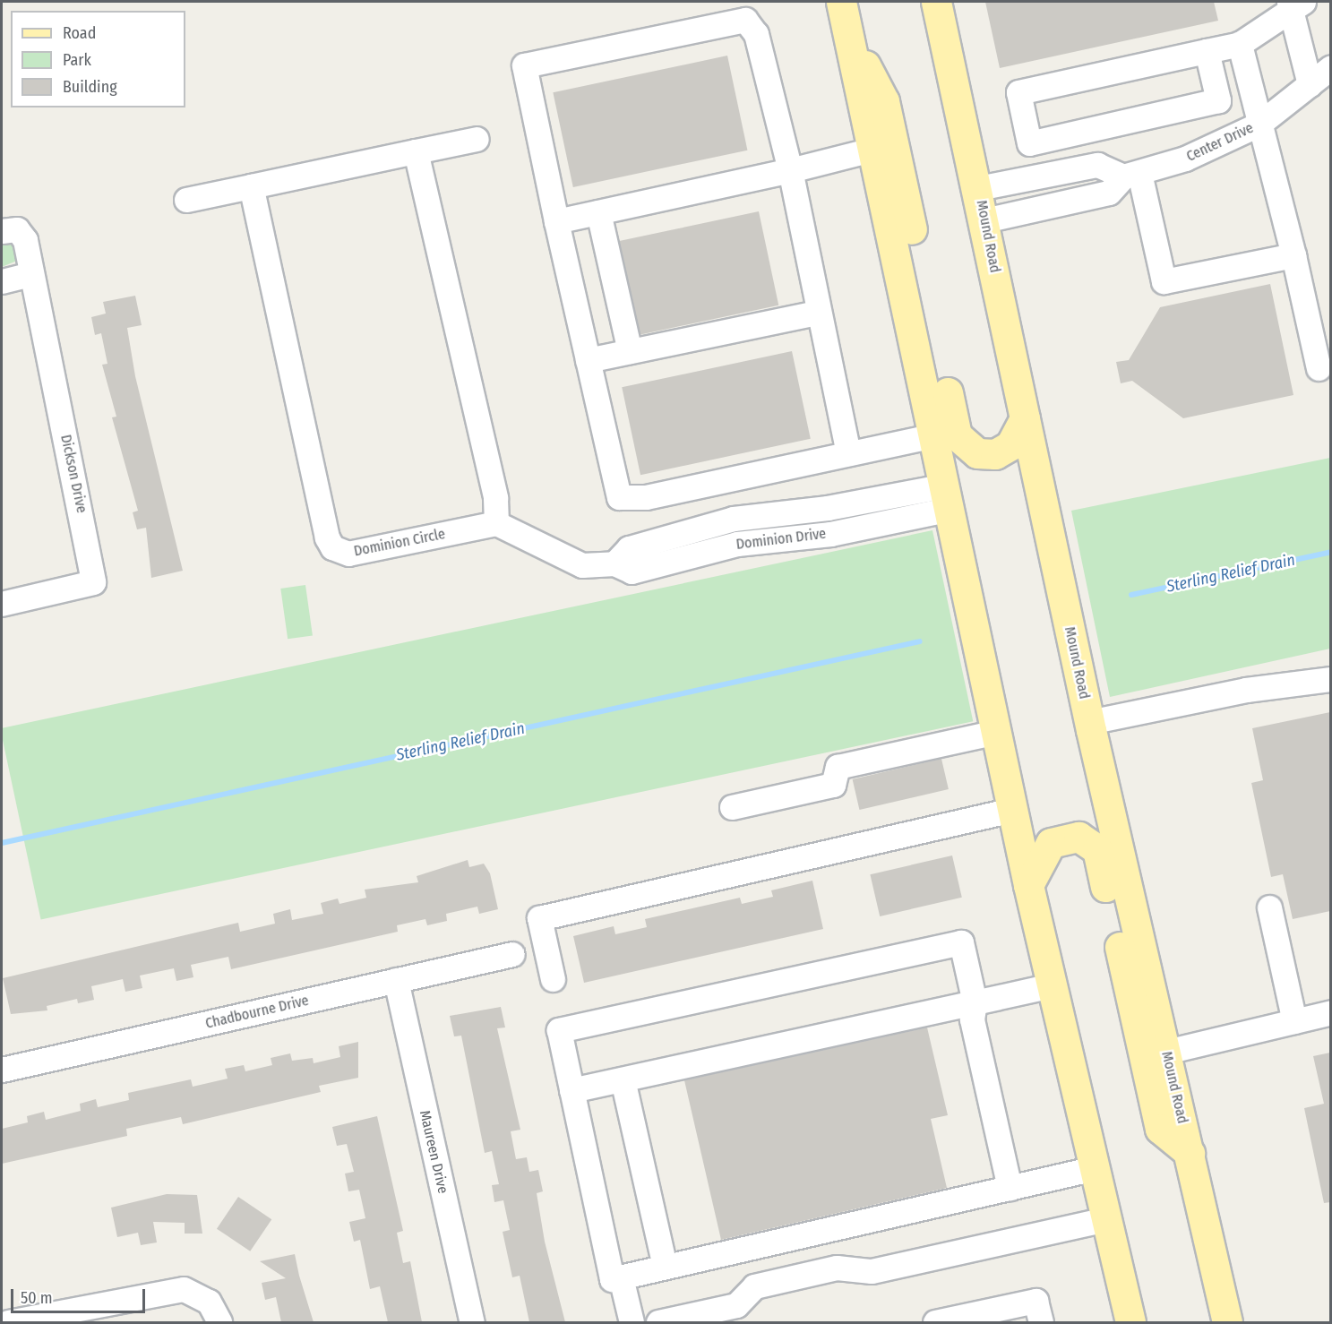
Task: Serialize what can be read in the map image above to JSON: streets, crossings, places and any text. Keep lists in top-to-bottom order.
{
  "streets": {
    "main road": ["Mound Road"],
    "street": [
      "Center Drive",
      "Dickson Drive",
      "Dominion Drive",
      "Dominion Circle",
      "Chadbourne Drive",
      "Maureen Drive"
    ]
  },
  "crossings": [
    ["Center Drive", "Mound Road"],
    ["Dominion Drive", "Dominion Circle"],
    ["Chadbourne Drive", "Maureen Drive"]
  ],
  "water": ["Sterling Relief Drain"],
  "legend": ["Road", "Park", "Building"],
  "scale_bar": "50 m"
}
